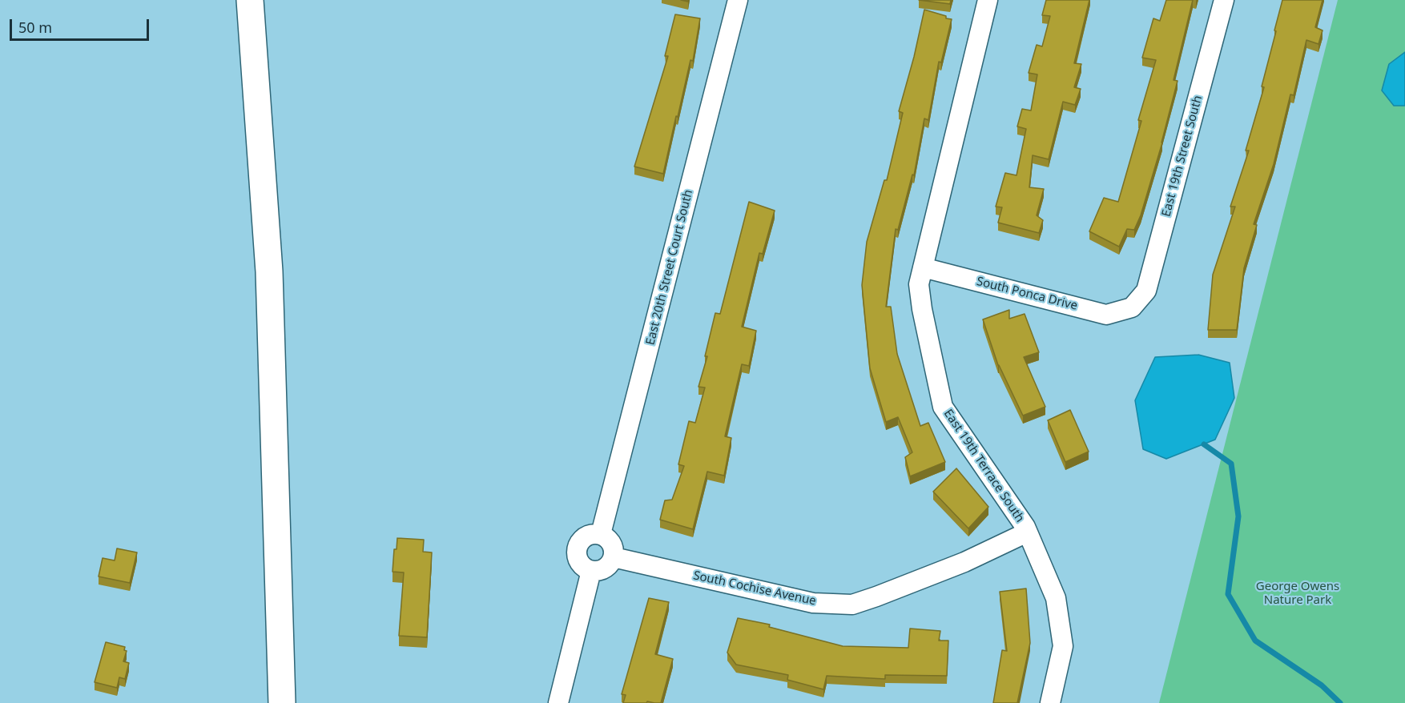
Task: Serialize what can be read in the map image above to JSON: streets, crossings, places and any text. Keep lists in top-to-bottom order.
{
  "streets": {
    "street": [
      "East 19th Street South",
      "East 20th Street Court South",
      "South Ponca Drive",
      "East 19th Terrace South",
      "South Cochise Avenue"
    ]
  },
  "crossings": [
    ["East 19th Street South", "South Ponca Drive"],
    ["East 20th Street Court South", "South Cochise Avenue"],
    ["South Ponca Drive", "East 19th Terrace South"],
    ["East 19th Terrace South", "South Cochise Avenue"]
  ],
  "parks": ["George Owens Nature Park"],
  "scale_bar": "50 m"
}
